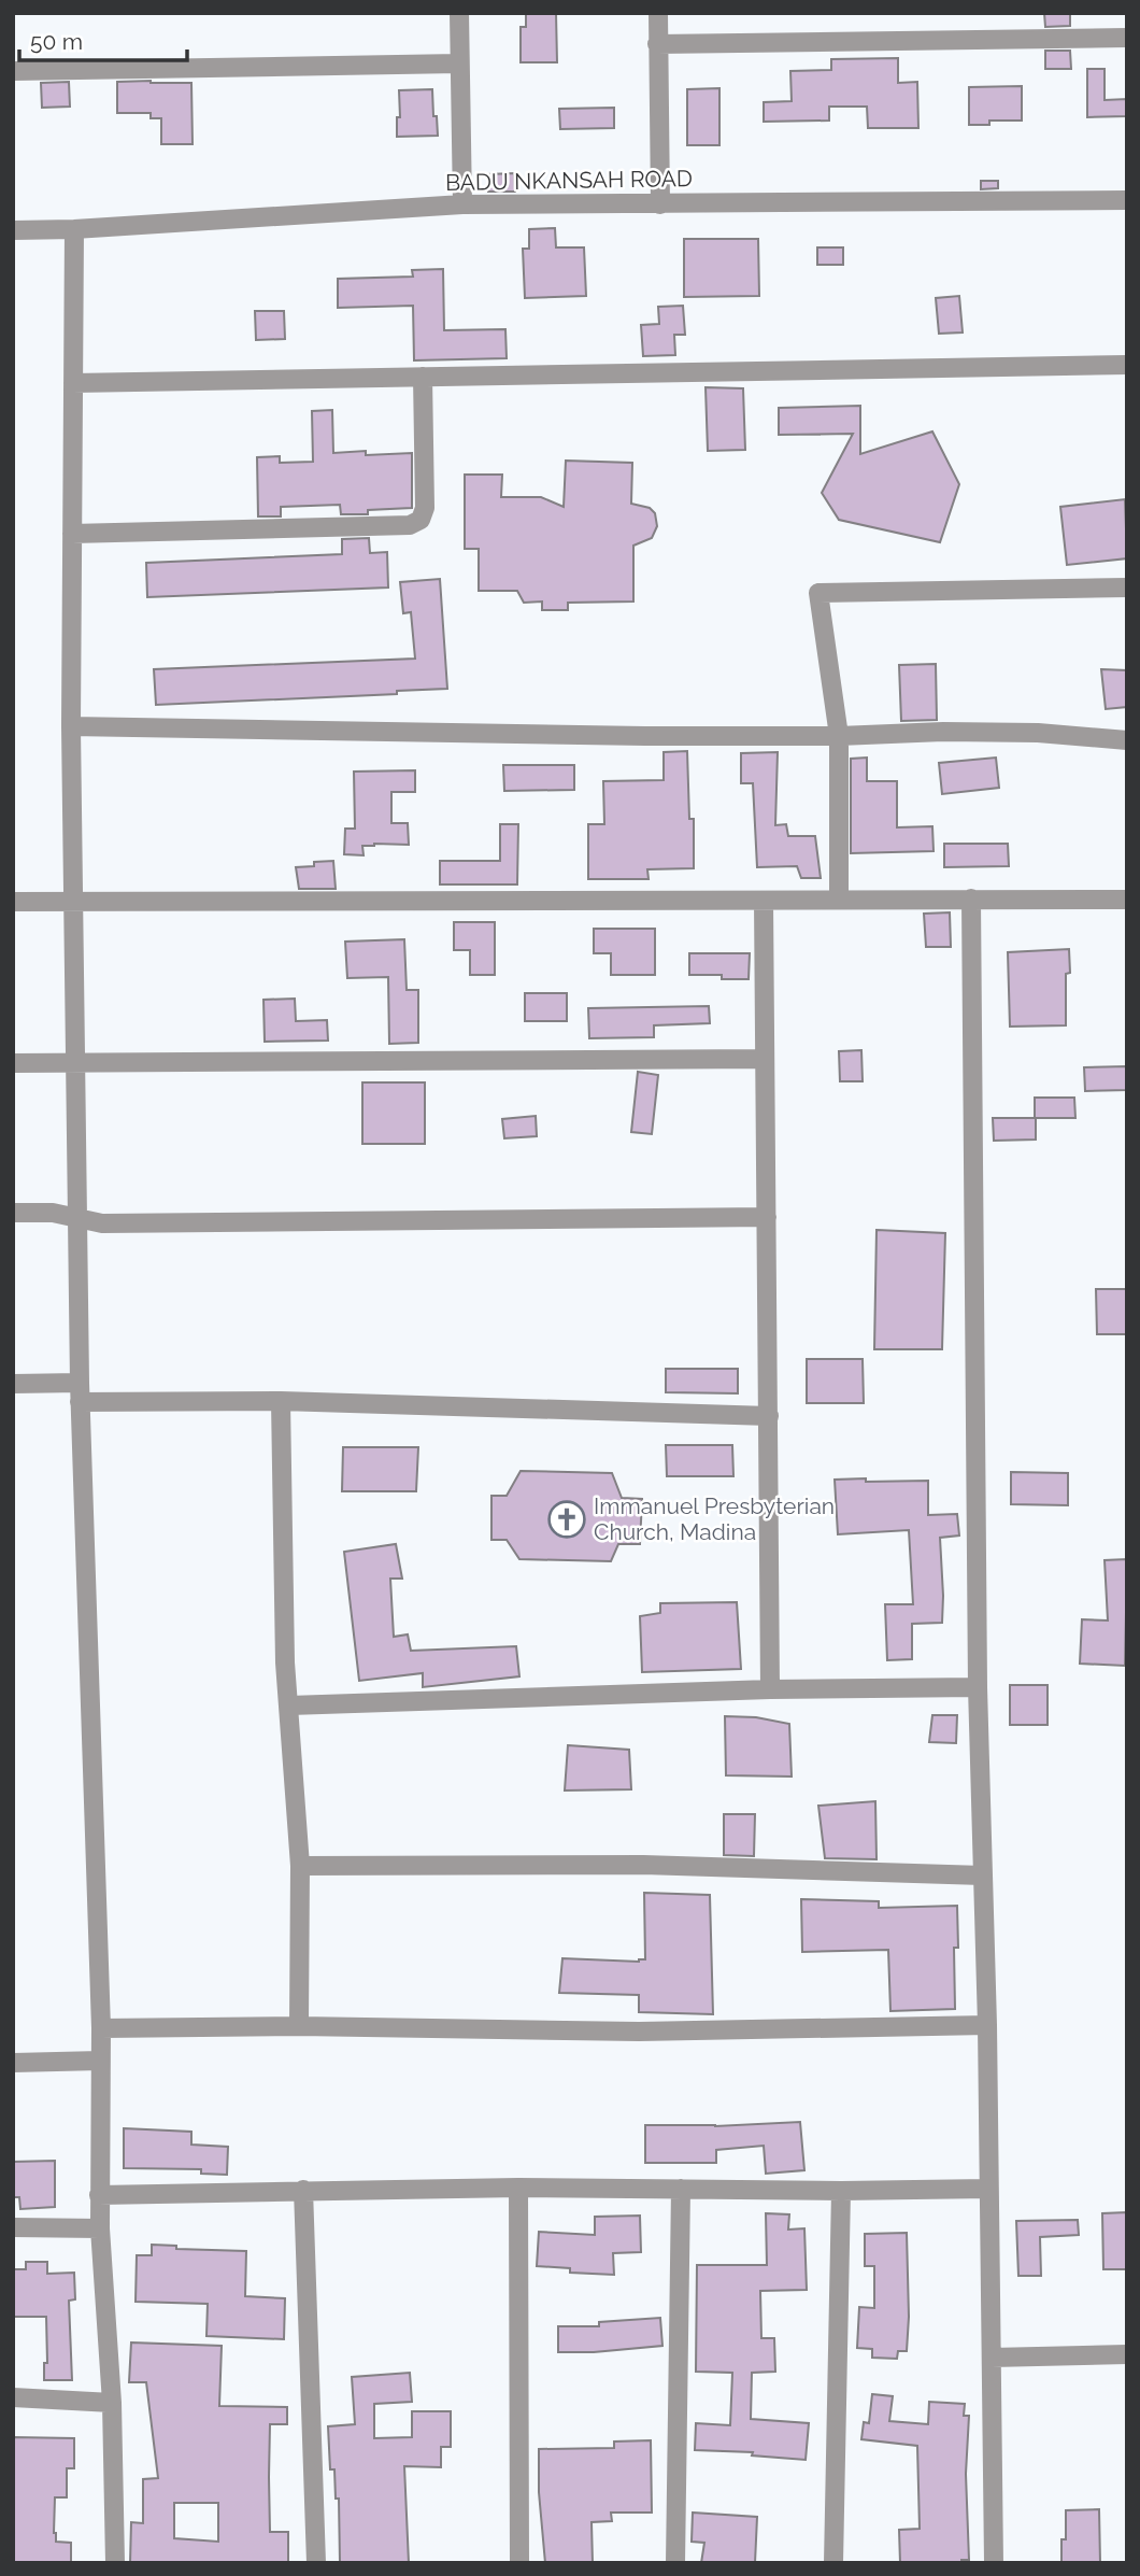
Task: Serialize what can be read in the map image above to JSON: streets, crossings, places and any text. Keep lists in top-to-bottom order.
{
  "streets": {
    "street": ["BADU NKANSAH ROAD"]
  },
  "places": {
    "church": ["Immanuel Presbyterian Church, Madina"]
  },
  "scale_bar": "50 m"
}
